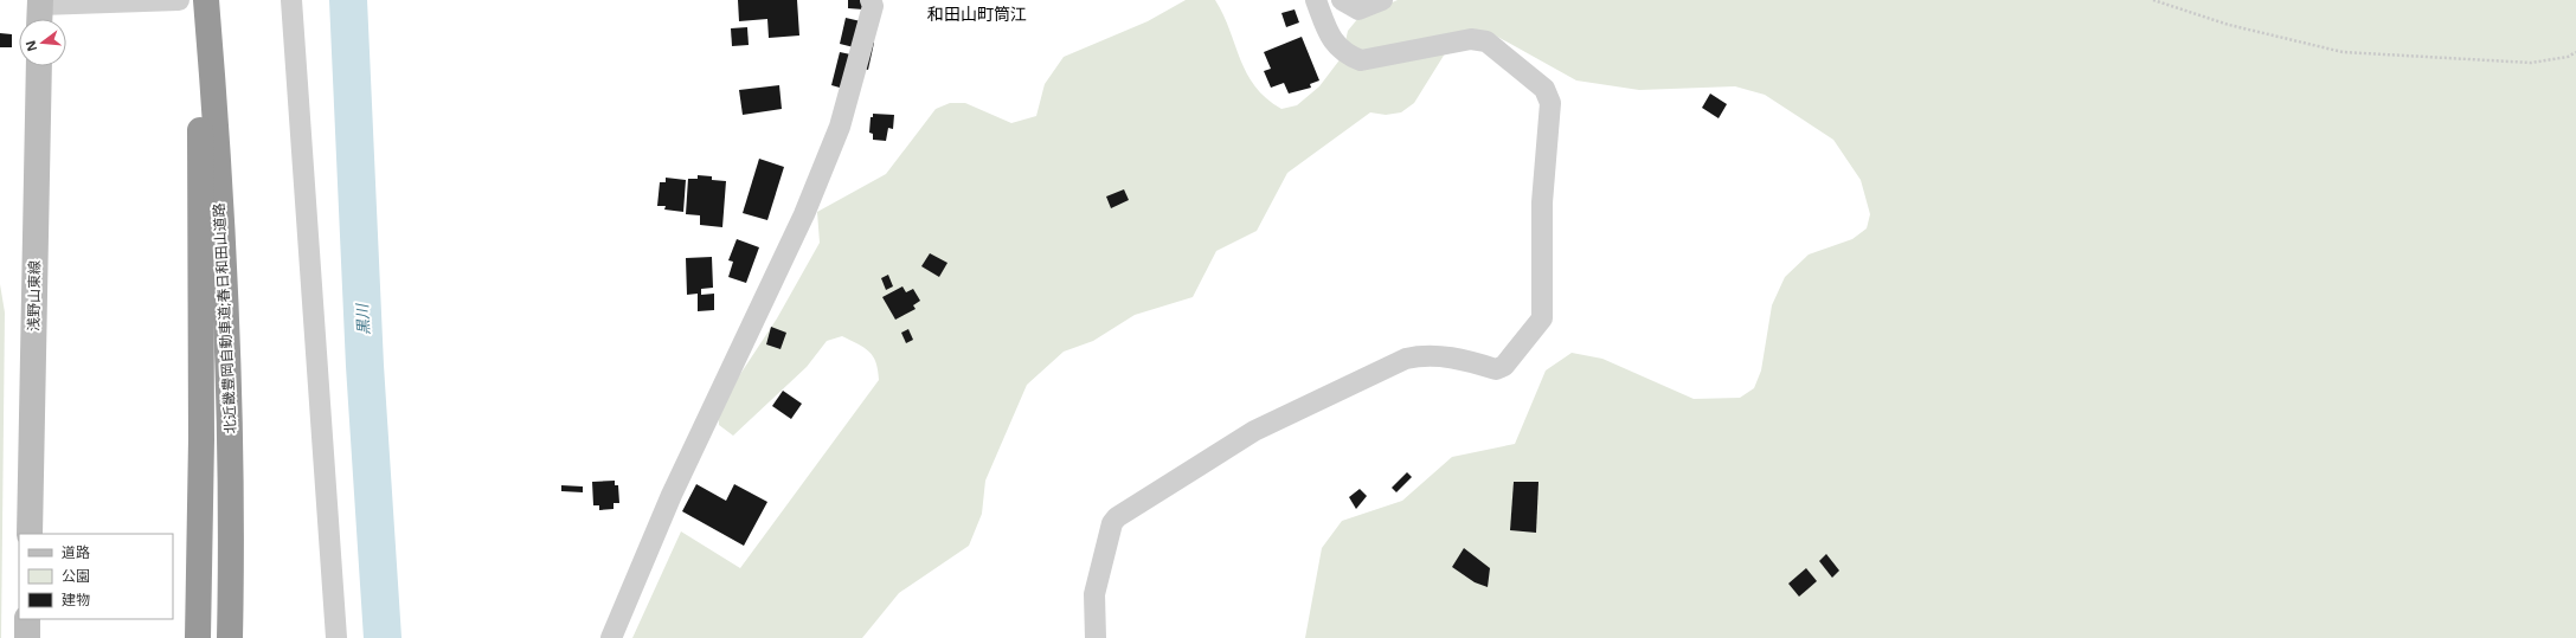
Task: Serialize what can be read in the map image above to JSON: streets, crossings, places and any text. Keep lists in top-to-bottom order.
{
  "streets": {
    "highway": ["北近畿豊岡自動車道;春日和田山道路"],
    "main road": ["浅野山東線"]
  },
  "districts": ["和田山町筒江"],
  "water": ["黒川"],
  "legend": ["道路", "公園", "建物"],
  "north": "left"
}
